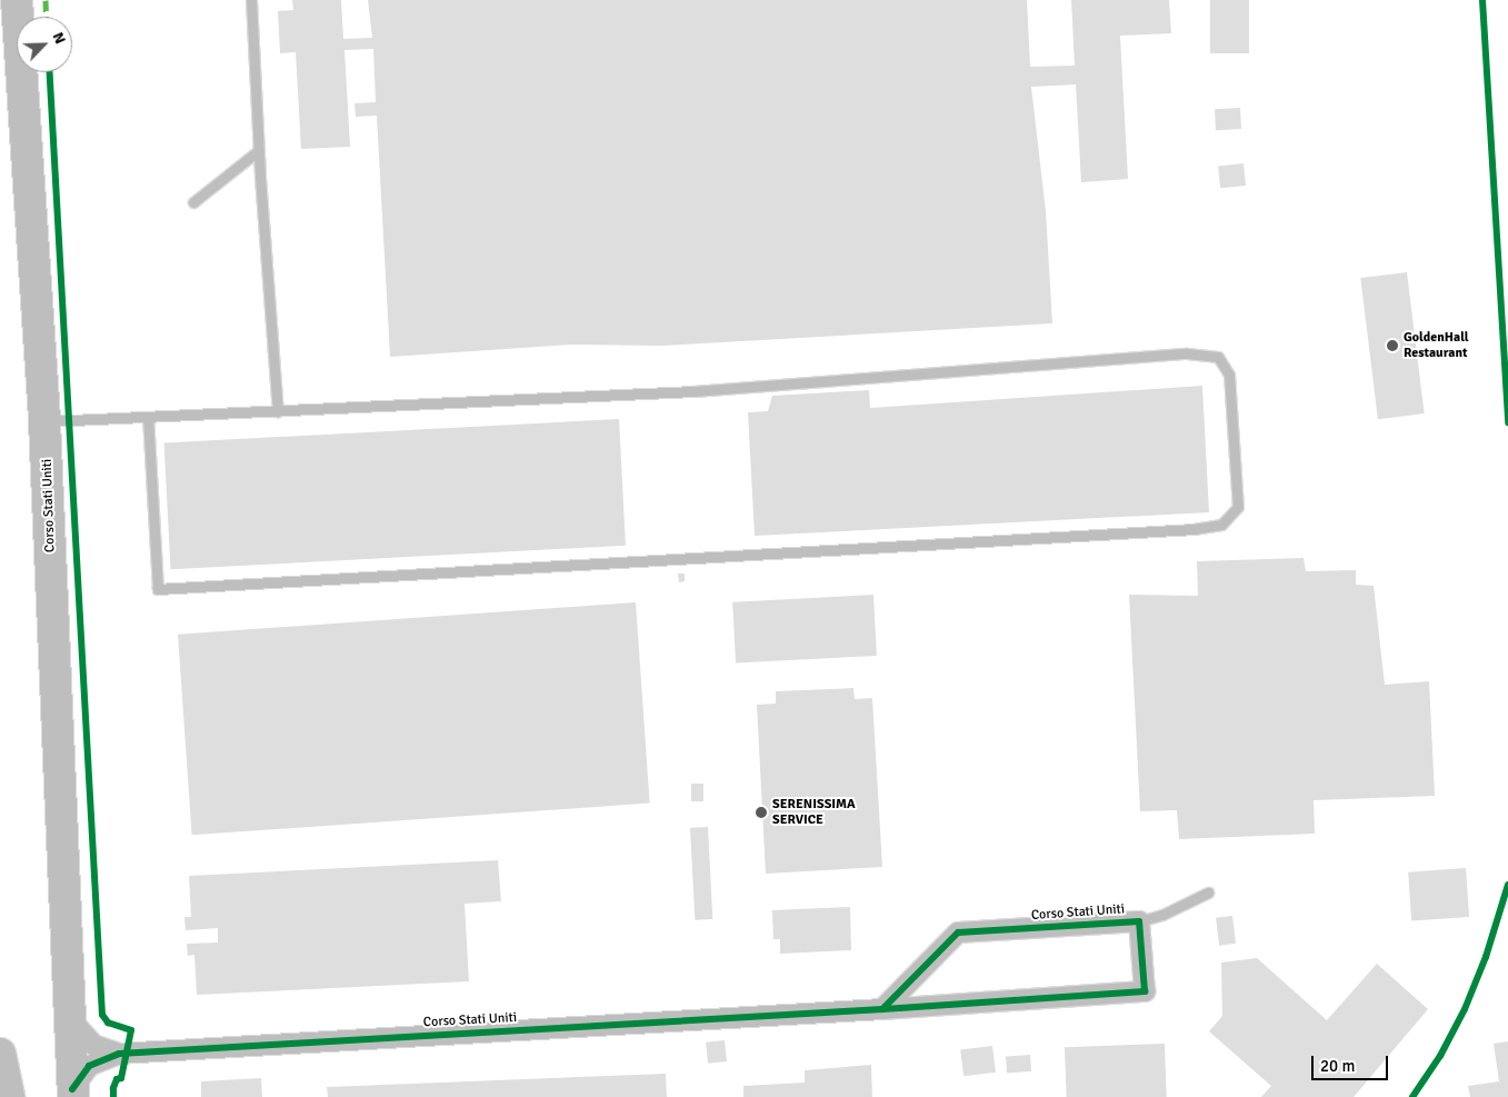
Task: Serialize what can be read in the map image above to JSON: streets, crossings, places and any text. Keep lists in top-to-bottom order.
{
  "streets": {
    "main road": ["Corso Stati Uniti"]
  },
  "places": ["GoldenHall Restaurant", "SERENISSIMA SERVICE"],
  "scale_bar": "20 m",
  "north": "top right"
}
